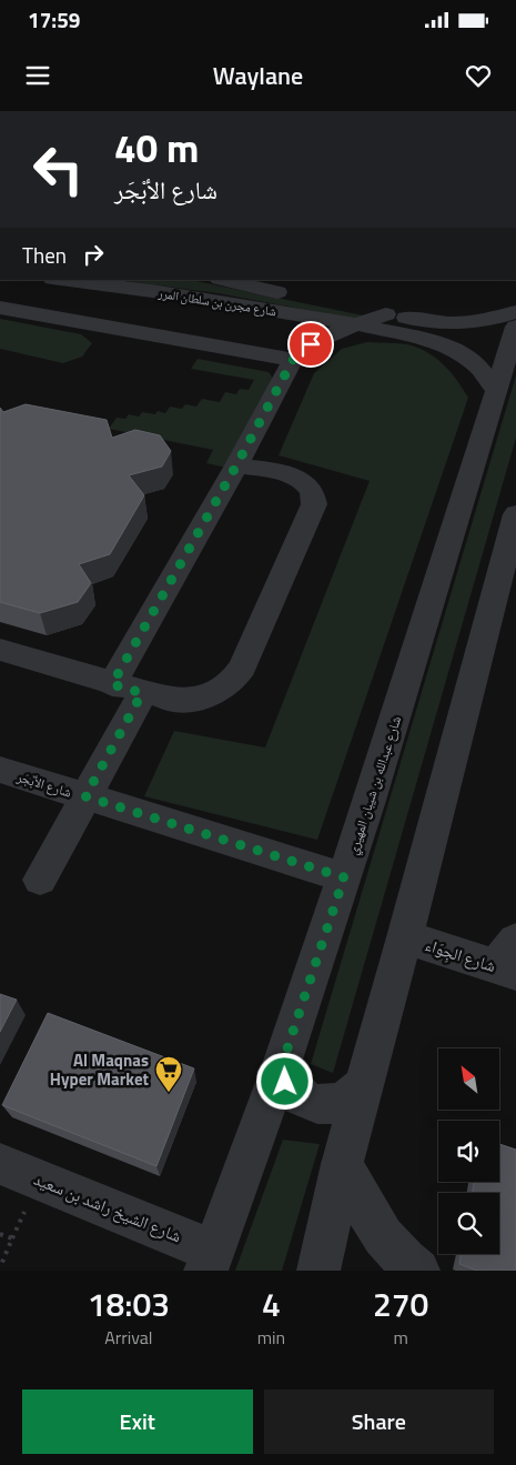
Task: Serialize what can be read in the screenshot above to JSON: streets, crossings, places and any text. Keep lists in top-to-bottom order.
{
  "streets": {
    "street": [
      "شارع مجرن بن سلطان المرر",
      "شارع الأبْجَر",
      "شارع عبدالله بن شيبان المهيري",
      "شارع الجِوَاء",
      "شارع الشيخ راشد بن سعيد"
    ]
  },
  "crossings": [
    ["شارع مجرن بن سلطان المرر", "شارع عبدالله بن شيبان المهيري"],
    ["شارع الأبْجَر", "شارع عبدالله بن شيبان المهيري"],
    ["شارع عبدالله بن شيبان المهيري", "شارع الشيخ راشد بن سعيد"]
  ],
  "places": {
    "supermarket": ["Al Maqnas Hyper Market"]
  },
  "north": "top left",
  "page": {
    "status": "17:59",
    "header": "Waylane",
    "turn": ["40 m", "شارع الأبْجَر"],
    "then": "Then",
    "eta": [
      "18:03",
      "Arrival",
      "4",
      "min",
      "270",
      "m"
    ],
    "buttons": ["Exit", "Share"]
  }
}
